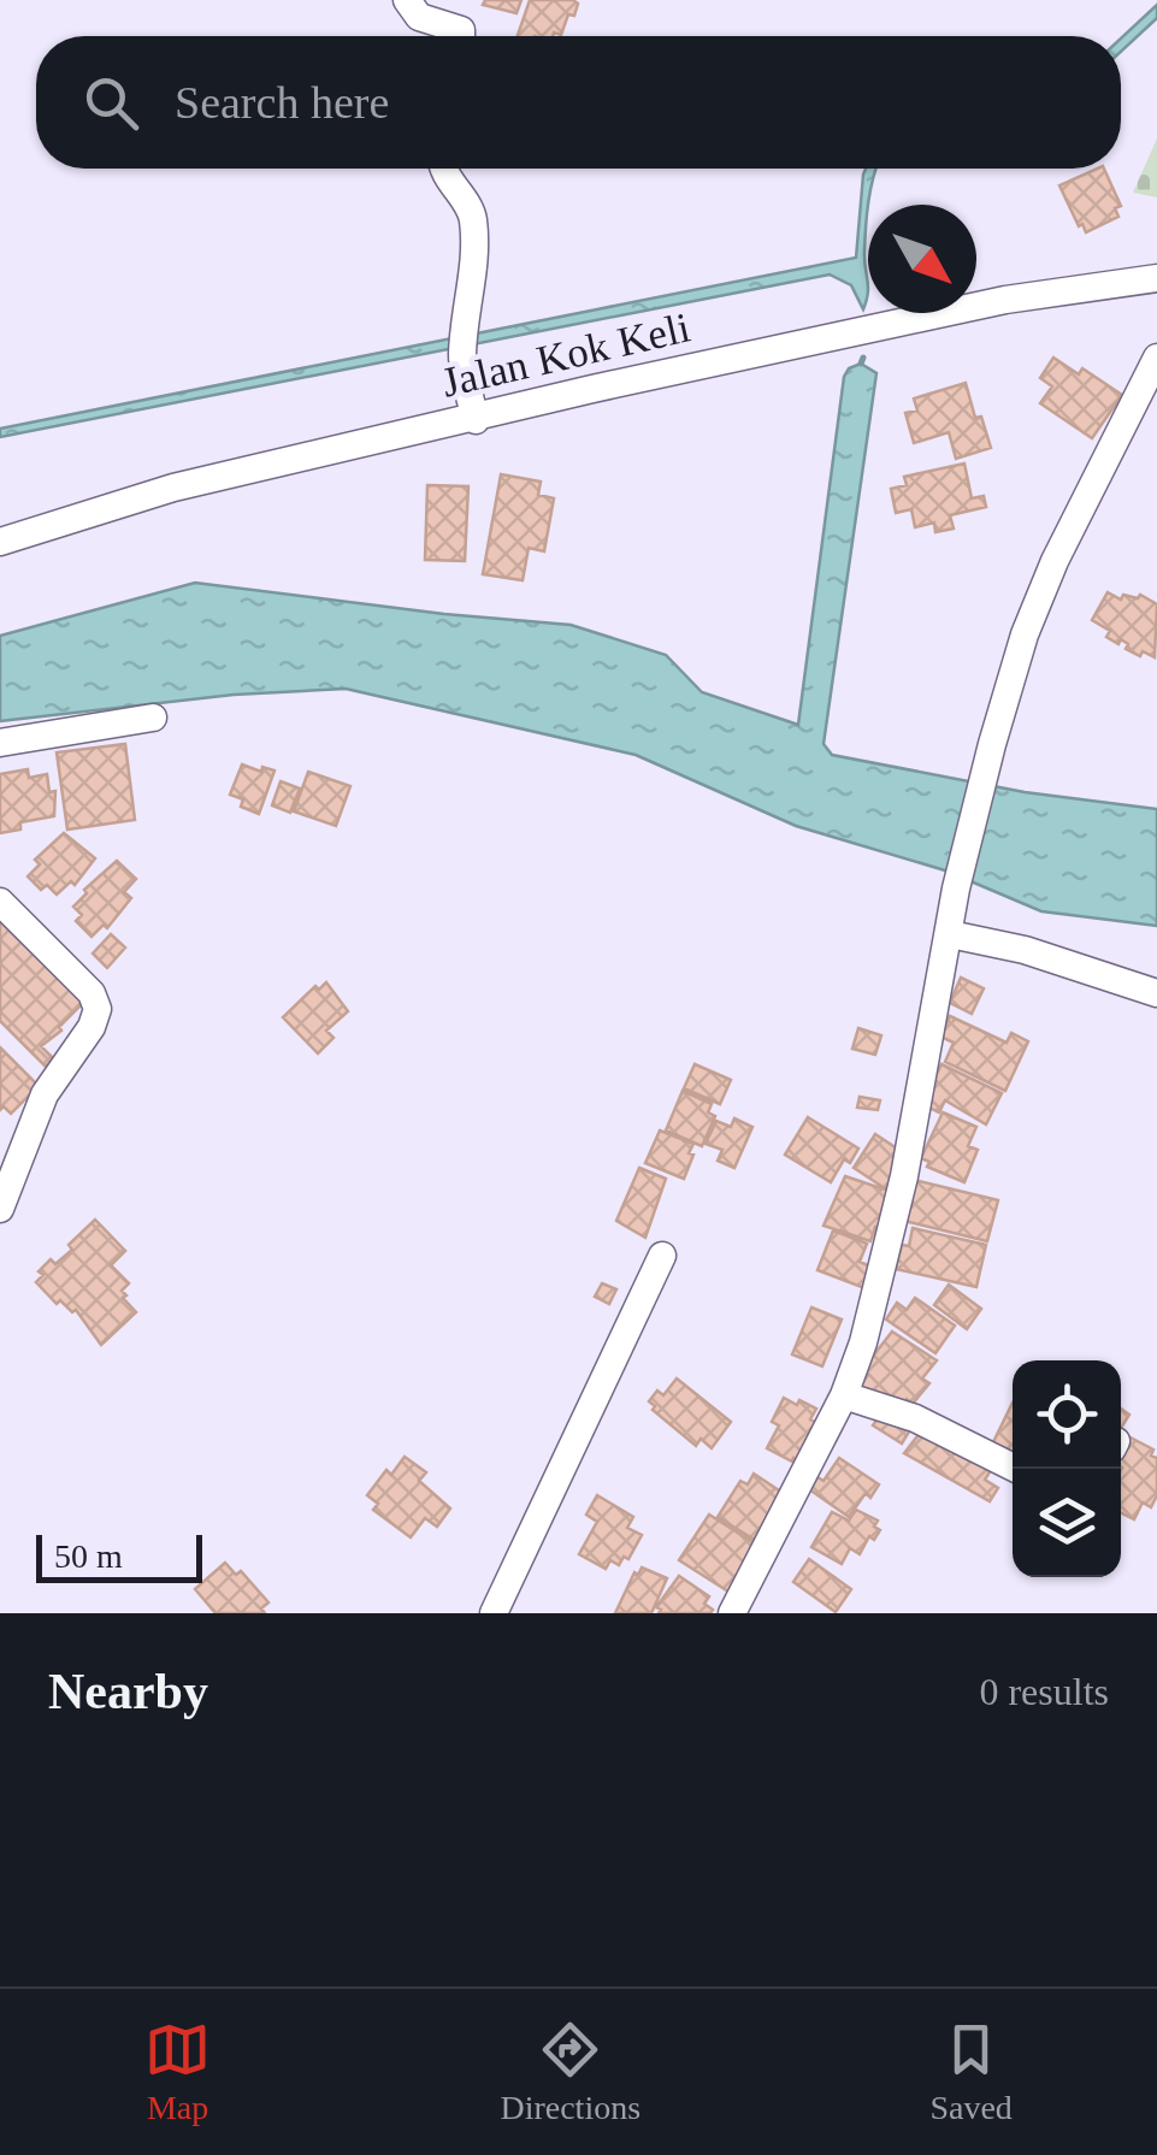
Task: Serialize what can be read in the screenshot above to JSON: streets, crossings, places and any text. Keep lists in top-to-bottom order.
{
  "streets": {
    "street": ["Jalan Kok Keli"]
  },
  "scale_bar": "50 m",
  "north": "bottom right",
  "page": {
    "search": "Search here",
    "scale": "50 m",
    "heading": ["Nearby", "0 results"],
    "nav": ["Map", "Directions", "Saved"]
  }
}
